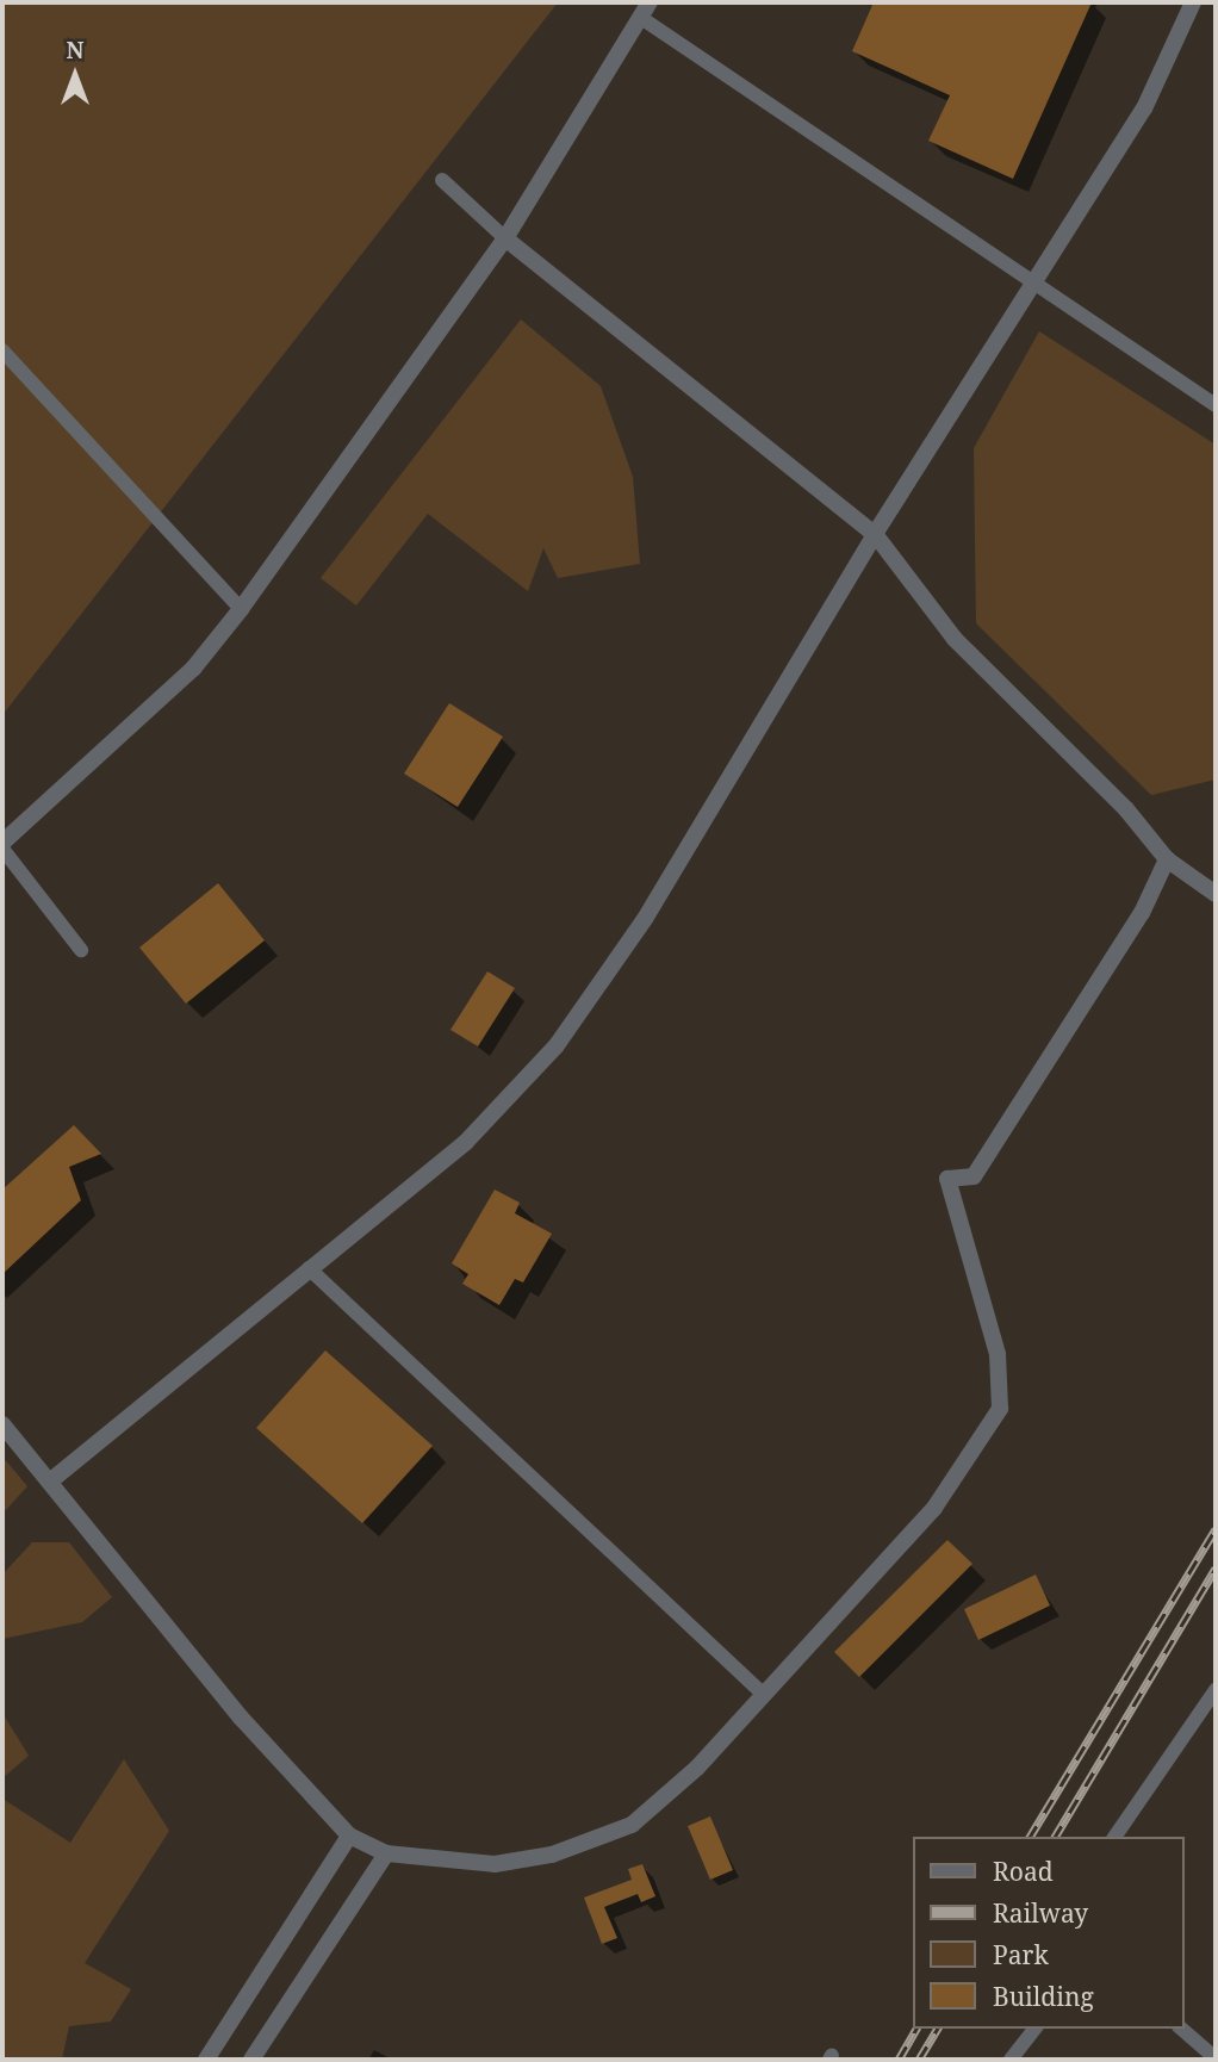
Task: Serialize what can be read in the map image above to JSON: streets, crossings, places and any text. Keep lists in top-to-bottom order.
{
  "legend": [
    "Road",
    "Railway",
    "Park",
    "Building"
  ],
  "north": "top"
}
